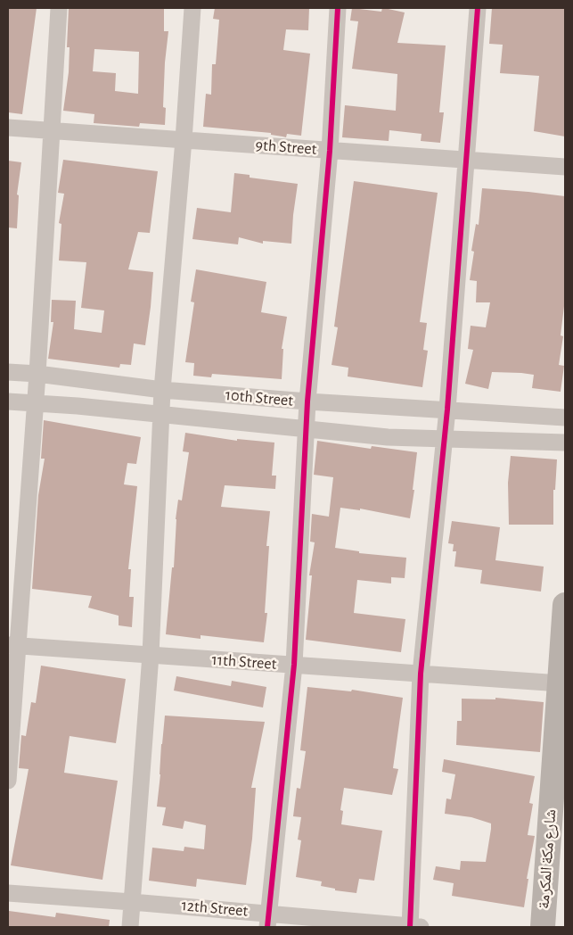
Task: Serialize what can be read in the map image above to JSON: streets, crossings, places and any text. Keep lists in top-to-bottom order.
{
  "streets": {
    "main road": ["شارع مكة المكرمة"],
    "street": [
      "9th Street",
      "10th Street",
      "11th Street",
      "12th Street"
    ]
  },
  "crossings": [
    ["11th Street", "شارع مكة المكرمة"]
  ]
}
